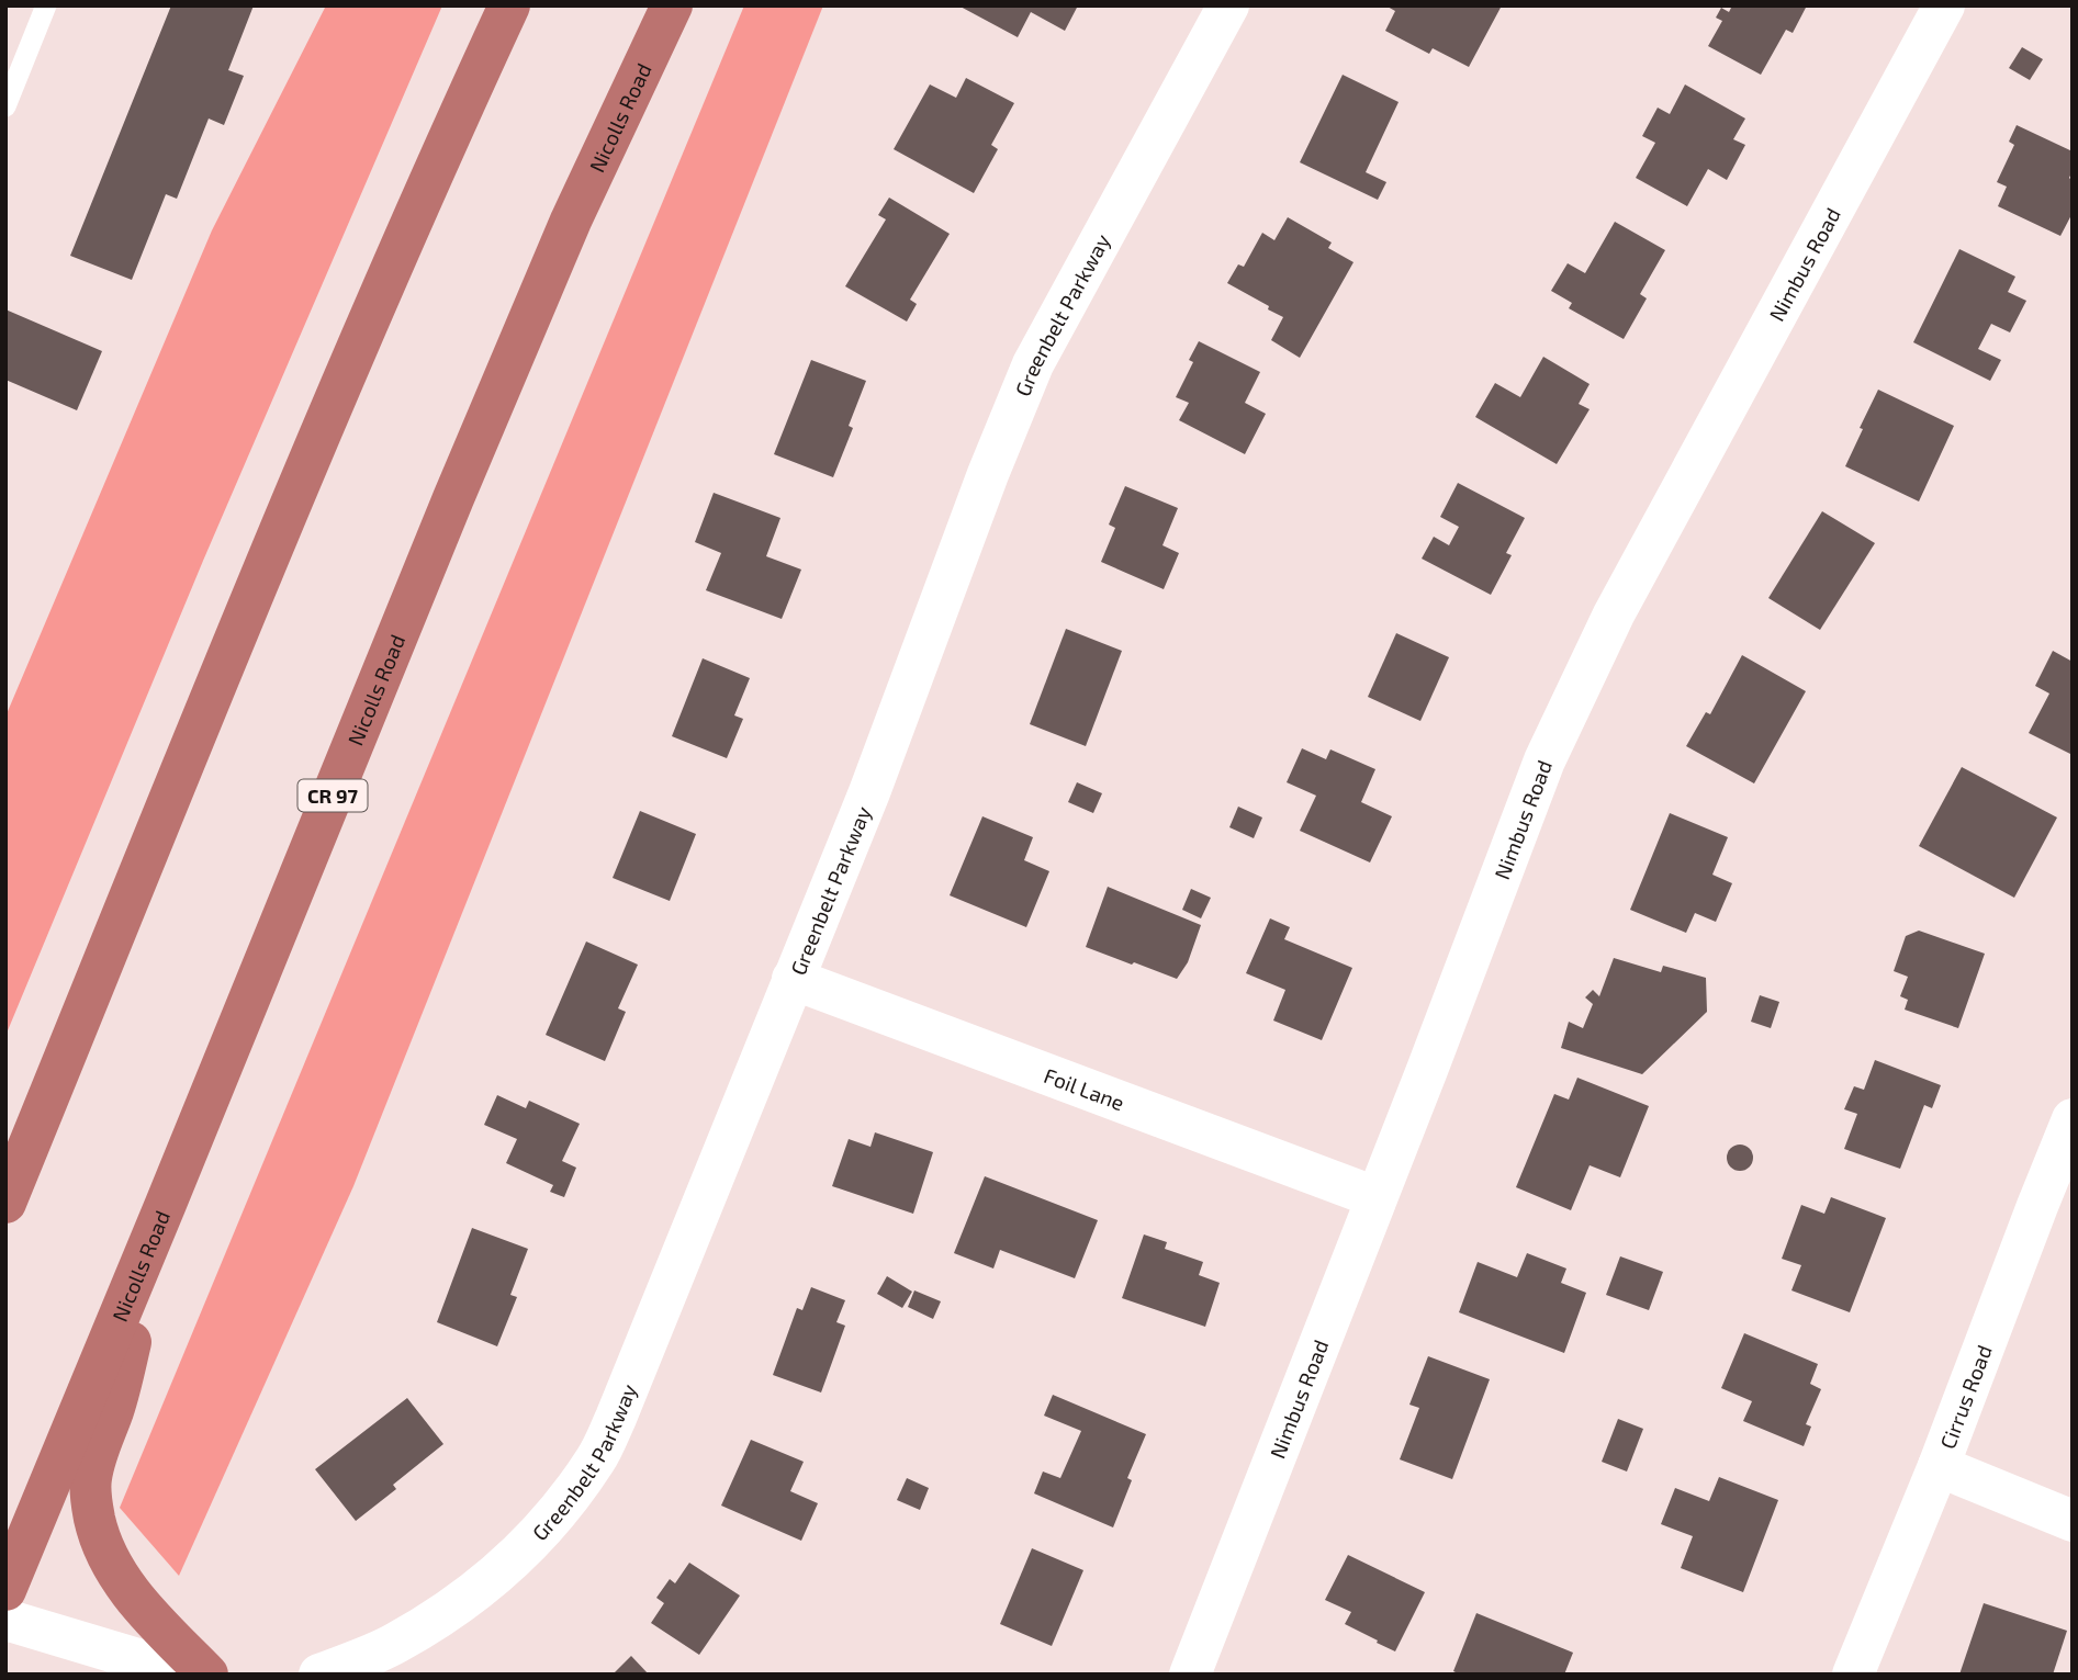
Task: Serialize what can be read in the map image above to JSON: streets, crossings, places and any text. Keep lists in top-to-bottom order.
{
  "streets": {
    "highway": ["Nicolls Road", "CR 97"],
    "street": [
      "Nimbus Road",
      "Greenbelt Parkway",
      "Foil Lane",
      "Cirrus Road"
    ]
  },
  "crossings": [
    ["Nimbus Road", "Foil Lane"],
    ["Greenbelt Parkway", "Foil Lane"]
  ]
}
